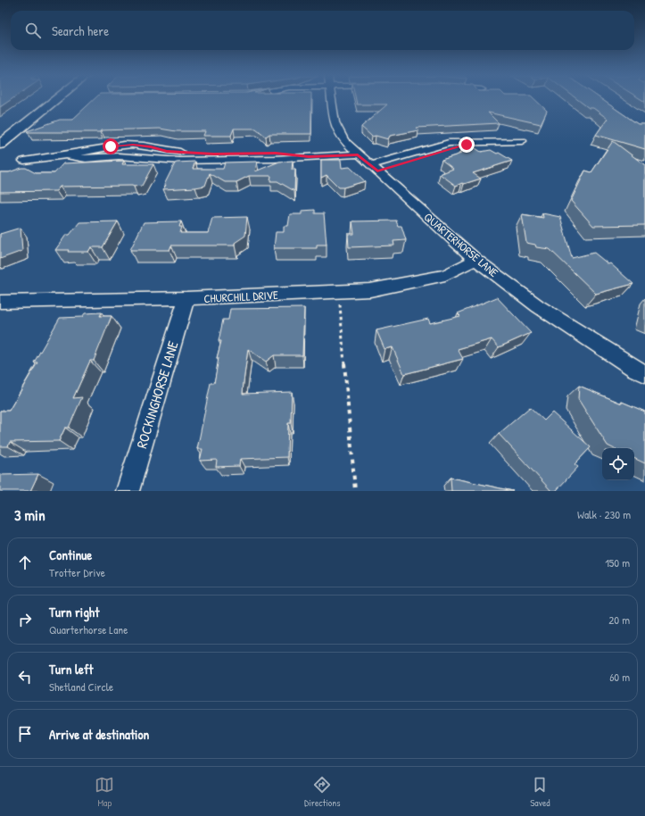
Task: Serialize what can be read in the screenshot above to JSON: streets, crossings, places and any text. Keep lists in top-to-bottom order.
{
  "streets": {
    "street": ["QUARTERHORSE LANE", "CHURCHILL DRIVE", "ROCKINGHORSE LANE"]
  },
  "crossings": [
    ["QUARTERHORSE LANE", "CHURCHILL DRIVE"],
    ["CHURCHILL DRIVE", "ROCKINGHORSE LANE"]
  ],
  "page": {
    "search": "Search here",
    "heading": ["3 min", "Walk · 230 m"],
    "list": [
      ["Continue", "Trotter Drive", "150 m"],
      ["Turn right", "Quarterhorse Lane", "20 m"],
      ["Turn left", "Shetland Circle", "60 m"],
      "Arrive at destination"
    ],
    "nav": ["Map", "Directions", "Saved"]
  }
}
